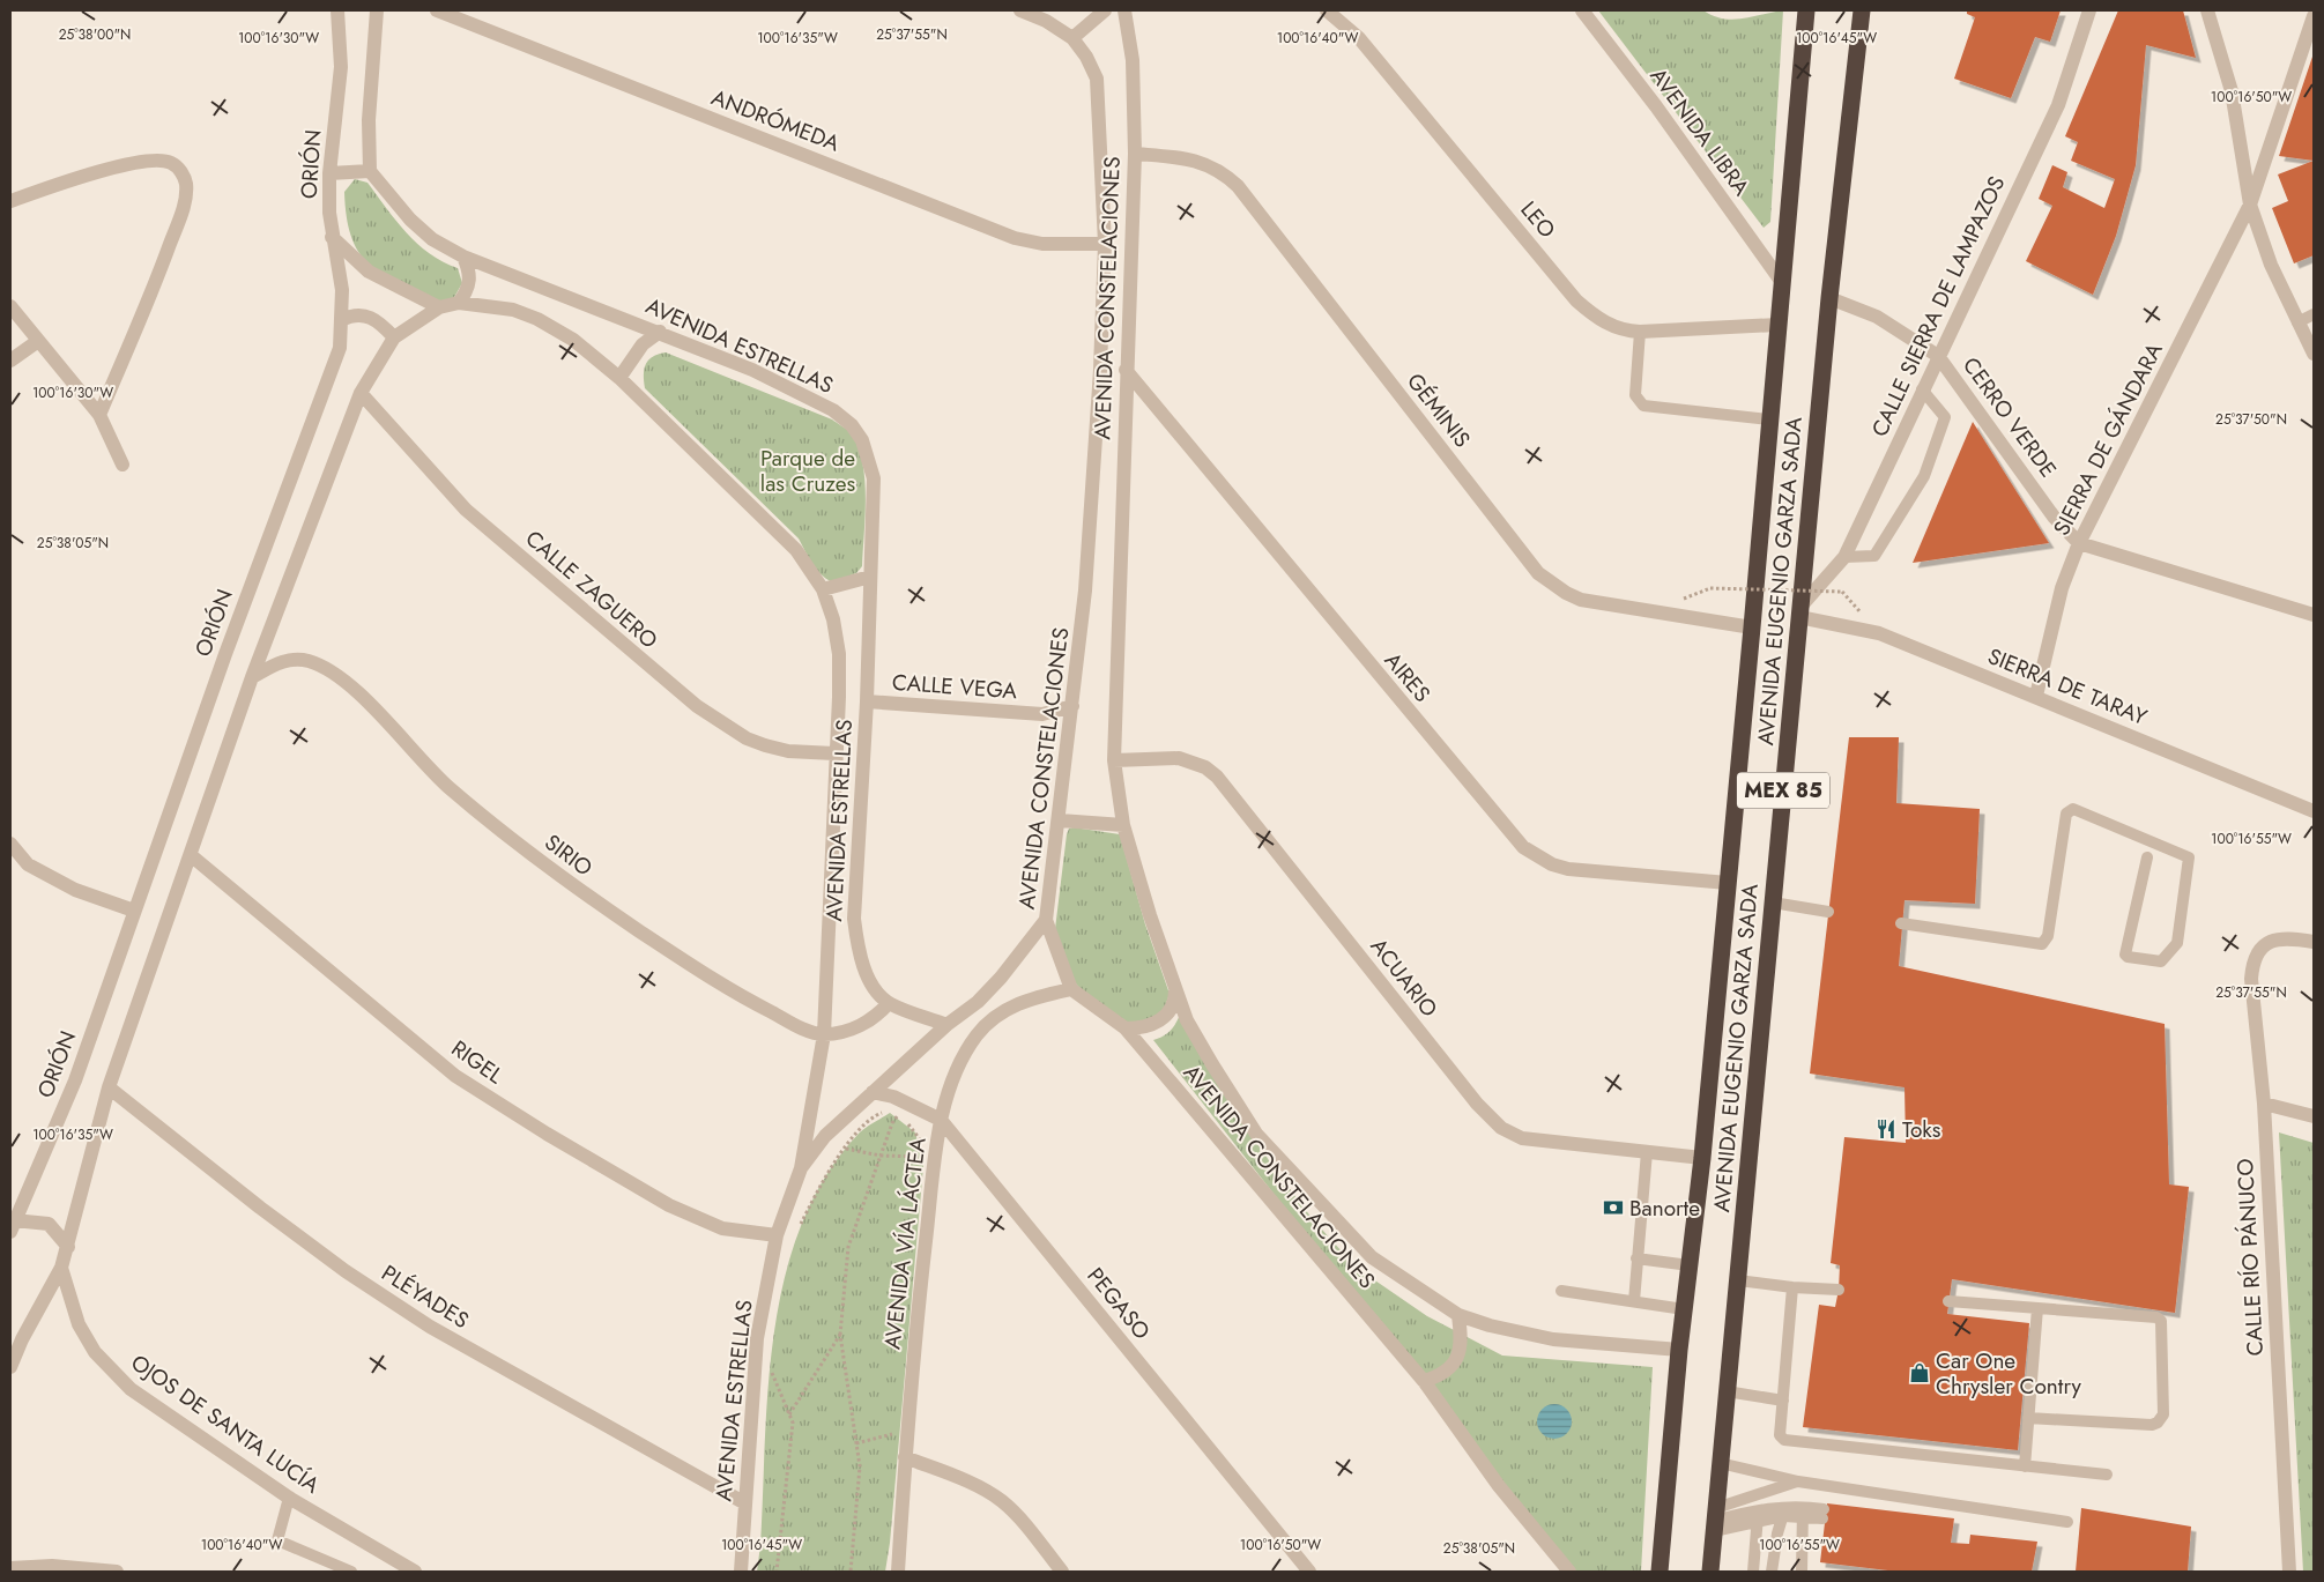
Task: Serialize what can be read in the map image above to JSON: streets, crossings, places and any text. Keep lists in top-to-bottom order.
{
  "streets": {
    "highway": ["AVENIDA EUGENIO GARZA SADA", "MEX 85"],
    "street": [
      "ANDRÓMEDA",
      "AVENIDA LIBRA",
      "ORIÓN",
      "LEO",
      "AVENIDA CONSTELACIONES",
      "CALLE SIERRA DE LAMPAZOS",
      "AVENIDA ESTRELLAS",
      "GÉMINIS",
      "CERRO VERDE",
      "SIERRA DE GÁNDARA",
      "CALLE ZAGUERO",
      "AIRES",
      "CALLE VEGA",
      "SIERRA DE TARAY",
      "SIRIO",
      "ACUARIO",
      "RIGEL",
      "AVENIDA VÍA LÁCTEA",
      "CALLE RÍO PÁNUCO",
      "PLÉYADES",
      "PEGASO",
      "OJOS DE SANTA LUCÍA"
    ]
  },
  "crossings": [
    ["ANDRÓMEDA", "AVENIDA CONSTELACIONES"],
    ["AVENIDA LIBRA", "AVENIDA EUGENIO GARZA SADA"],
    ["LEO", "AVENIDA EUGENIO GARZA SADA"],
    ["AVENIDA CONSTELACIONES", "GÉMINIS"],
    ["AVENIDA CONSTELACIONES", "AVENIDA EUGENIO GARZA SADA"],
    ["AVENIDA CONSTELACIONES", "AIRES"],
    ["AVENIDA CONSTELACIONES", "CALLE VEGA"],
    ["AVENIDA CONSTELACIONES", "ACUARIO"],
    ["AVENIDA CONSTELACIONES", "AVENIDA VÍA LÁCTEA"],
    ["CALLE SIERRA DE LAMPAZOS", "CERRO VERDE"],
    ["CALLE SIERRA DE LAMPAZOS", "AVENIDA EUGENIO GARZA SADA"],
    ["CALLE SIERRA DE LAMPAZOS", "SIERRA DE TARAY"],
    ["AVENIDA ESTRELLAS", "CALLE ZAGUERO"],
    ["AVENIDA ESTRELLAS", "CALLE VEGA"],
    ["AVENIDA ESTRELLAS", "SIRIO"],
    ["AVENIDA ESTRELLAS", "RIGEL"],
    ["AVENIDA ESTRELLAS", "PLÉYADES"],
    ["AVENIDA ESTRELLAS", "PEGASO"],
    ["GÉMINIS", "AVENIDA EUGENIO GARZA SADA"],
    ["CERRO VERDE", "SIERRA DE GÁNDARA"],
    ["CERRO VERDE", "AVENIDA EUGENIO GARZA SADA"],
    ["SIERRA DE GÁNDARA", "SIERRA DE TARAY"],
    ["AVENIDA EUGENIO GARZA SADA", "AIRES"],
    ["AVENIDA EUGENIO GARZA SADA", "SIERRA DE TARAY"],
    ["AVENIDA EUGENIO GARZA SADA", "ACUARIO"],
    ["AVENIDA VÍA LÁCTEA", "PEGASO"]
  ],
  "parks": ["Parque de las Cruzes"],
  "places": {
    "restaurant": ["Toks"],
    "bank": ["Banorte"],
    "shop": ["Car One Chrysler Contry"]
  },
  "coordinates": [
    "25°38'00\"N",
    "25°37'55\"N",
    "100°16'30\"W",
    "100°16'35\"W",
    "100°16'40\"W",
    "100°16'45\"W",
    "100°16'50\"W",
    "25°37'50\"N",
    "25°38'05\"N",
    "100°16'55\"W"
  ]
}
